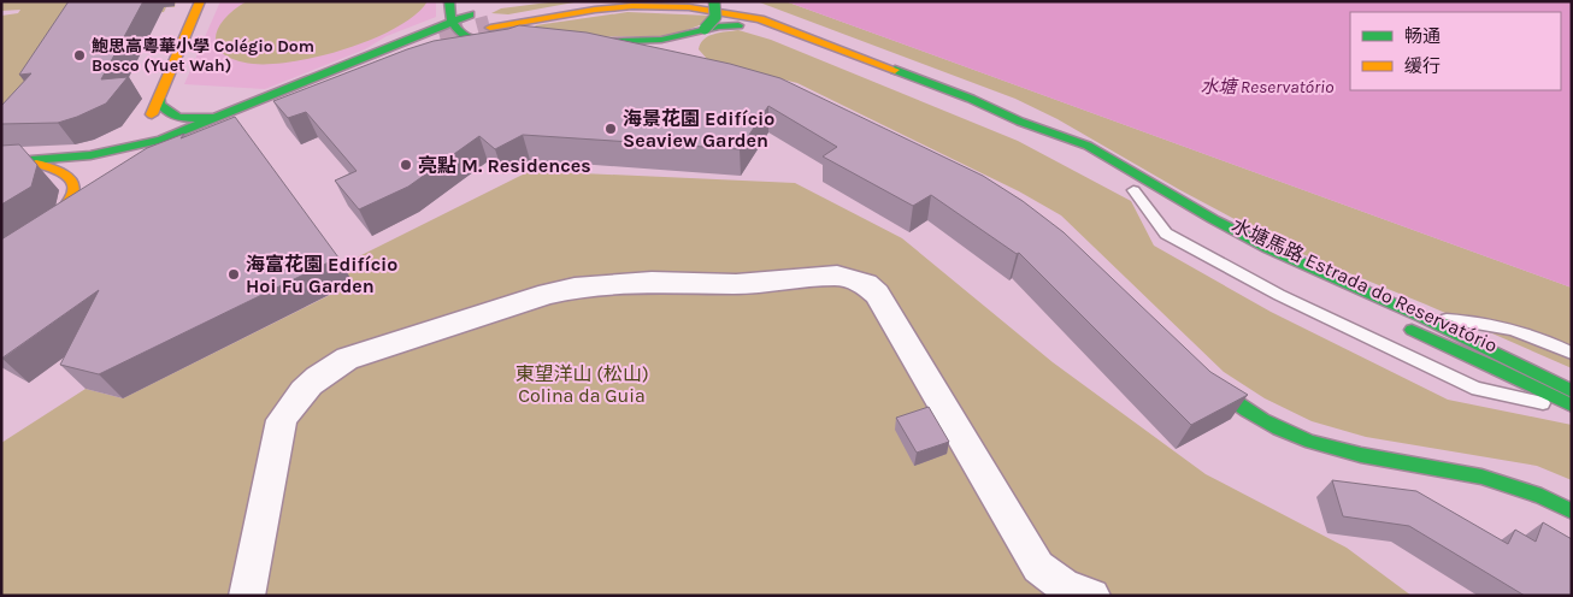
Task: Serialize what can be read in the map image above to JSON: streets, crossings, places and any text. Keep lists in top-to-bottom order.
{
  "streets": {
    "main road": ["水塘馬路 Estrada do Reservatório"]
  },
  "water": ["水塘 Reservatório"],
  "parks": ["東望洋山 (松山) Colina da Guia"],
  "places": [
    "鮑思高粵華小學 Colégio Dom Bosco (Yuet Wah)",
    "海景花園 Edifício Seaview Garden",
    "亮點 M. Residences",
    "海富花園 Edifício Hoi Fu Garden"
  ],
  "legend": ["畅通", "缓行"]
}
